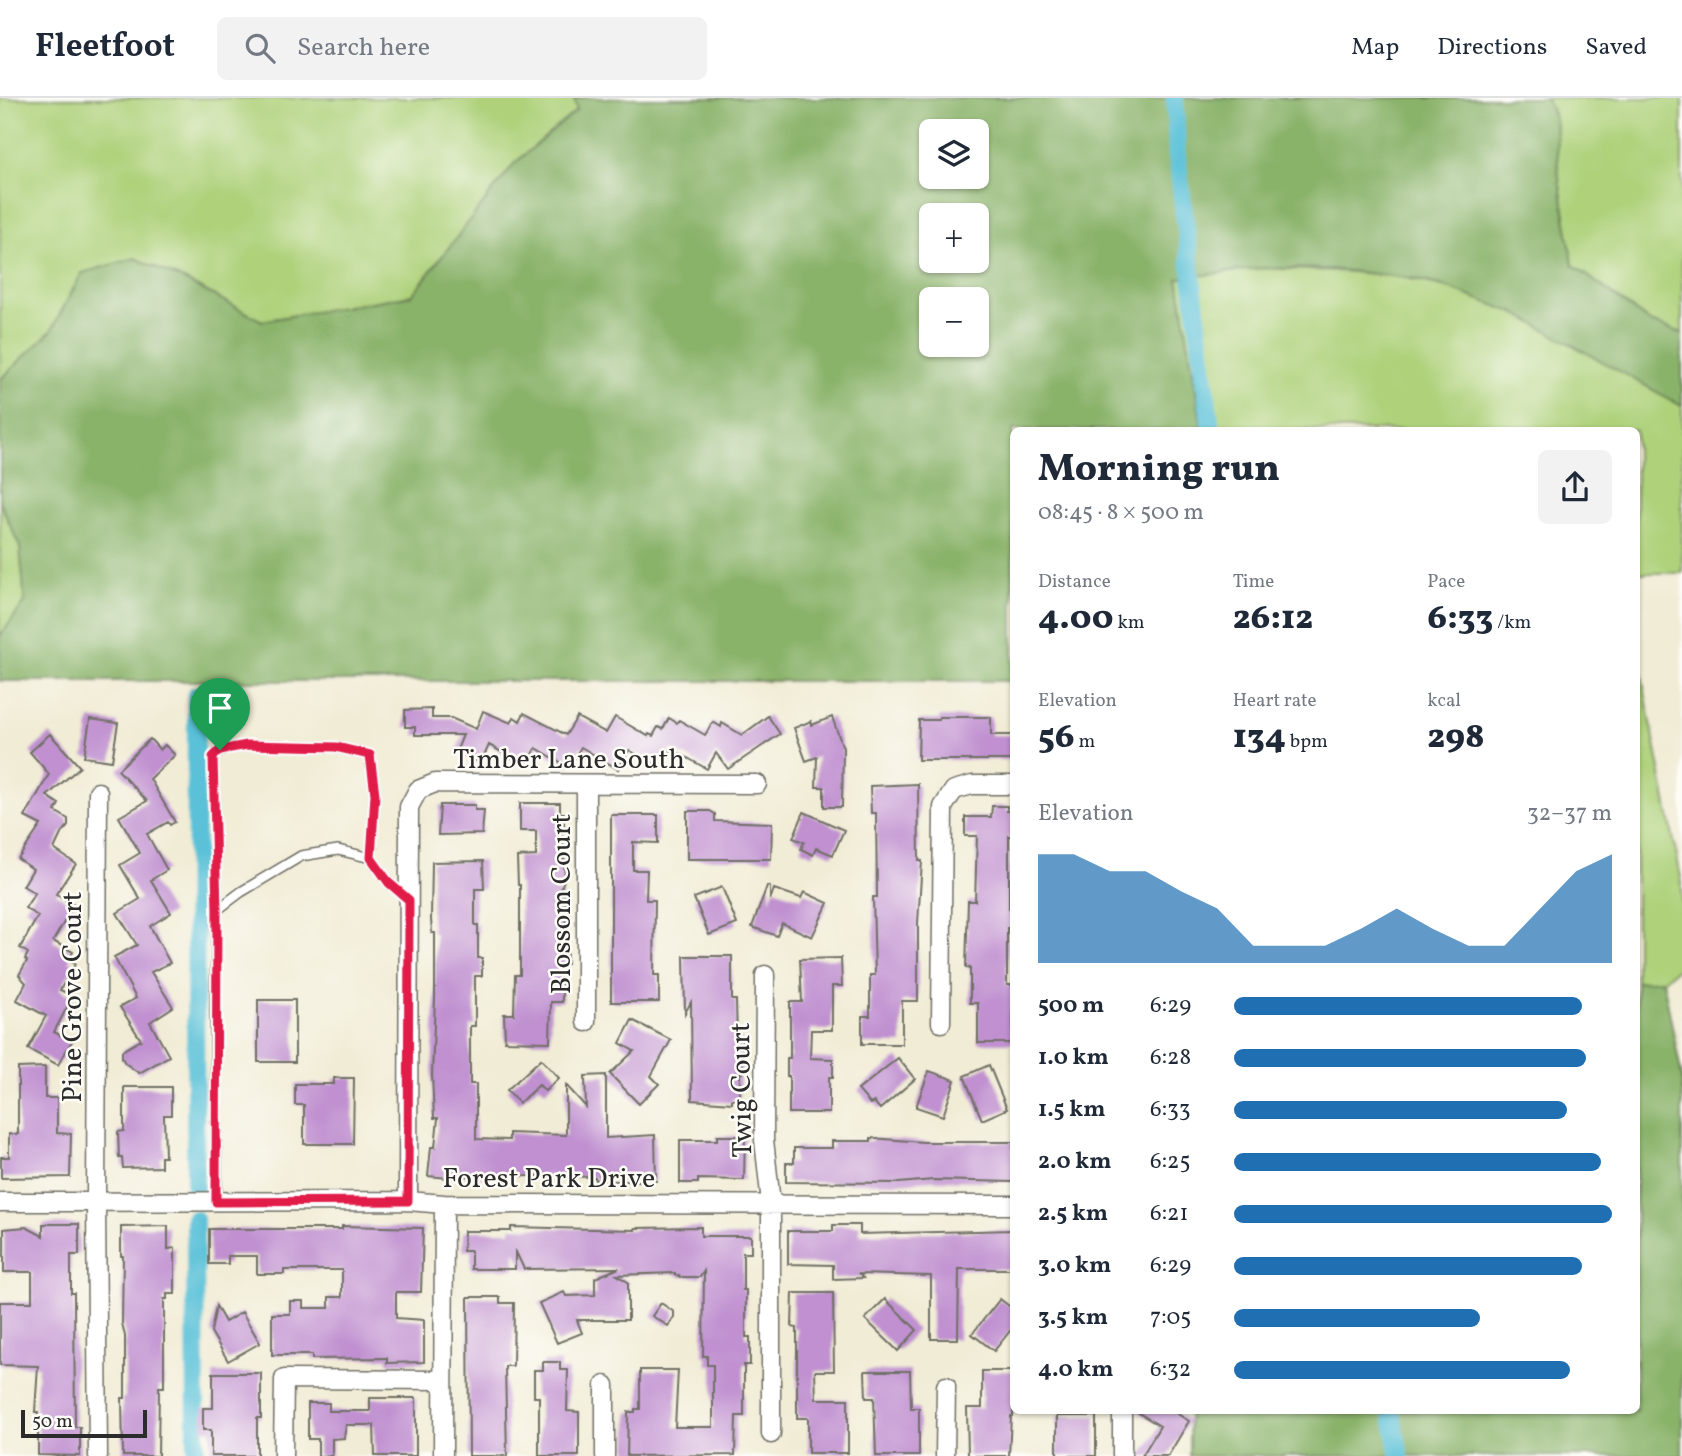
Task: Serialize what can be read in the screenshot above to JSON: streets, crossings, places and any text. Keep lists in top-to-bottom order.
{
  "streets": {
    "street": [
      "Timber Lane South",
      "Blossom Court",
      "Pine Grove Court",
      "Twig Court",
      "Forest Park Drive"
    ]
  },
  "crossings": [
    ["Timber Lane South", "Blossom Court"],
    ["Timber Lane South", "Forest Park Drive"],
    ["Pine Grove Court", "Forest Park Drive"],
    ["Twig Court", "Forest Park Drive"]
  ],
  "scale_bar": "50 m",
  "page": {
    "header": "Fleetfoot",
    "search": "Search here",
    "nav": ["Map", "Directions", "Saved"],
    "map_buttons": ["+", "−"],
    "heading": ["Morning run", "08:45 · 8 × 500 m"],
    "stats": [
      ["Distance", "4.00 km"],
      ["Time", "26:12"],
      ["Pace", "6:33 /km"],
      ["Elevation", "56 m"],
      ["Heart rate", "134 bpm"],
      ["kcal", "298"]
    ],
    "chart": ["Elevation", "32–37 m"],
    "list": [
      {
        "name": "500 m",
        "note": "6:29"
      },
      {
        "name": "1.0 km",
        "note": "6:28"
      },
      {
        "name": "1.5 km",
        "note": "6:33"
      },
      {
        "name": "2.0 km",
        "note": "6:25"
      },
      {
        "name": "2.5 km",
        "note": "6:21"
      },
      {
        "name": "3.0 km",
        "note": "6:29"
      },
      {
        "name": "3.5 km",
        "note": "7:05"
      },
      {
        "name": "4.0 km",
        "note": "6:32"
      }
    ],
    "scale": "50 m"
  }
}
